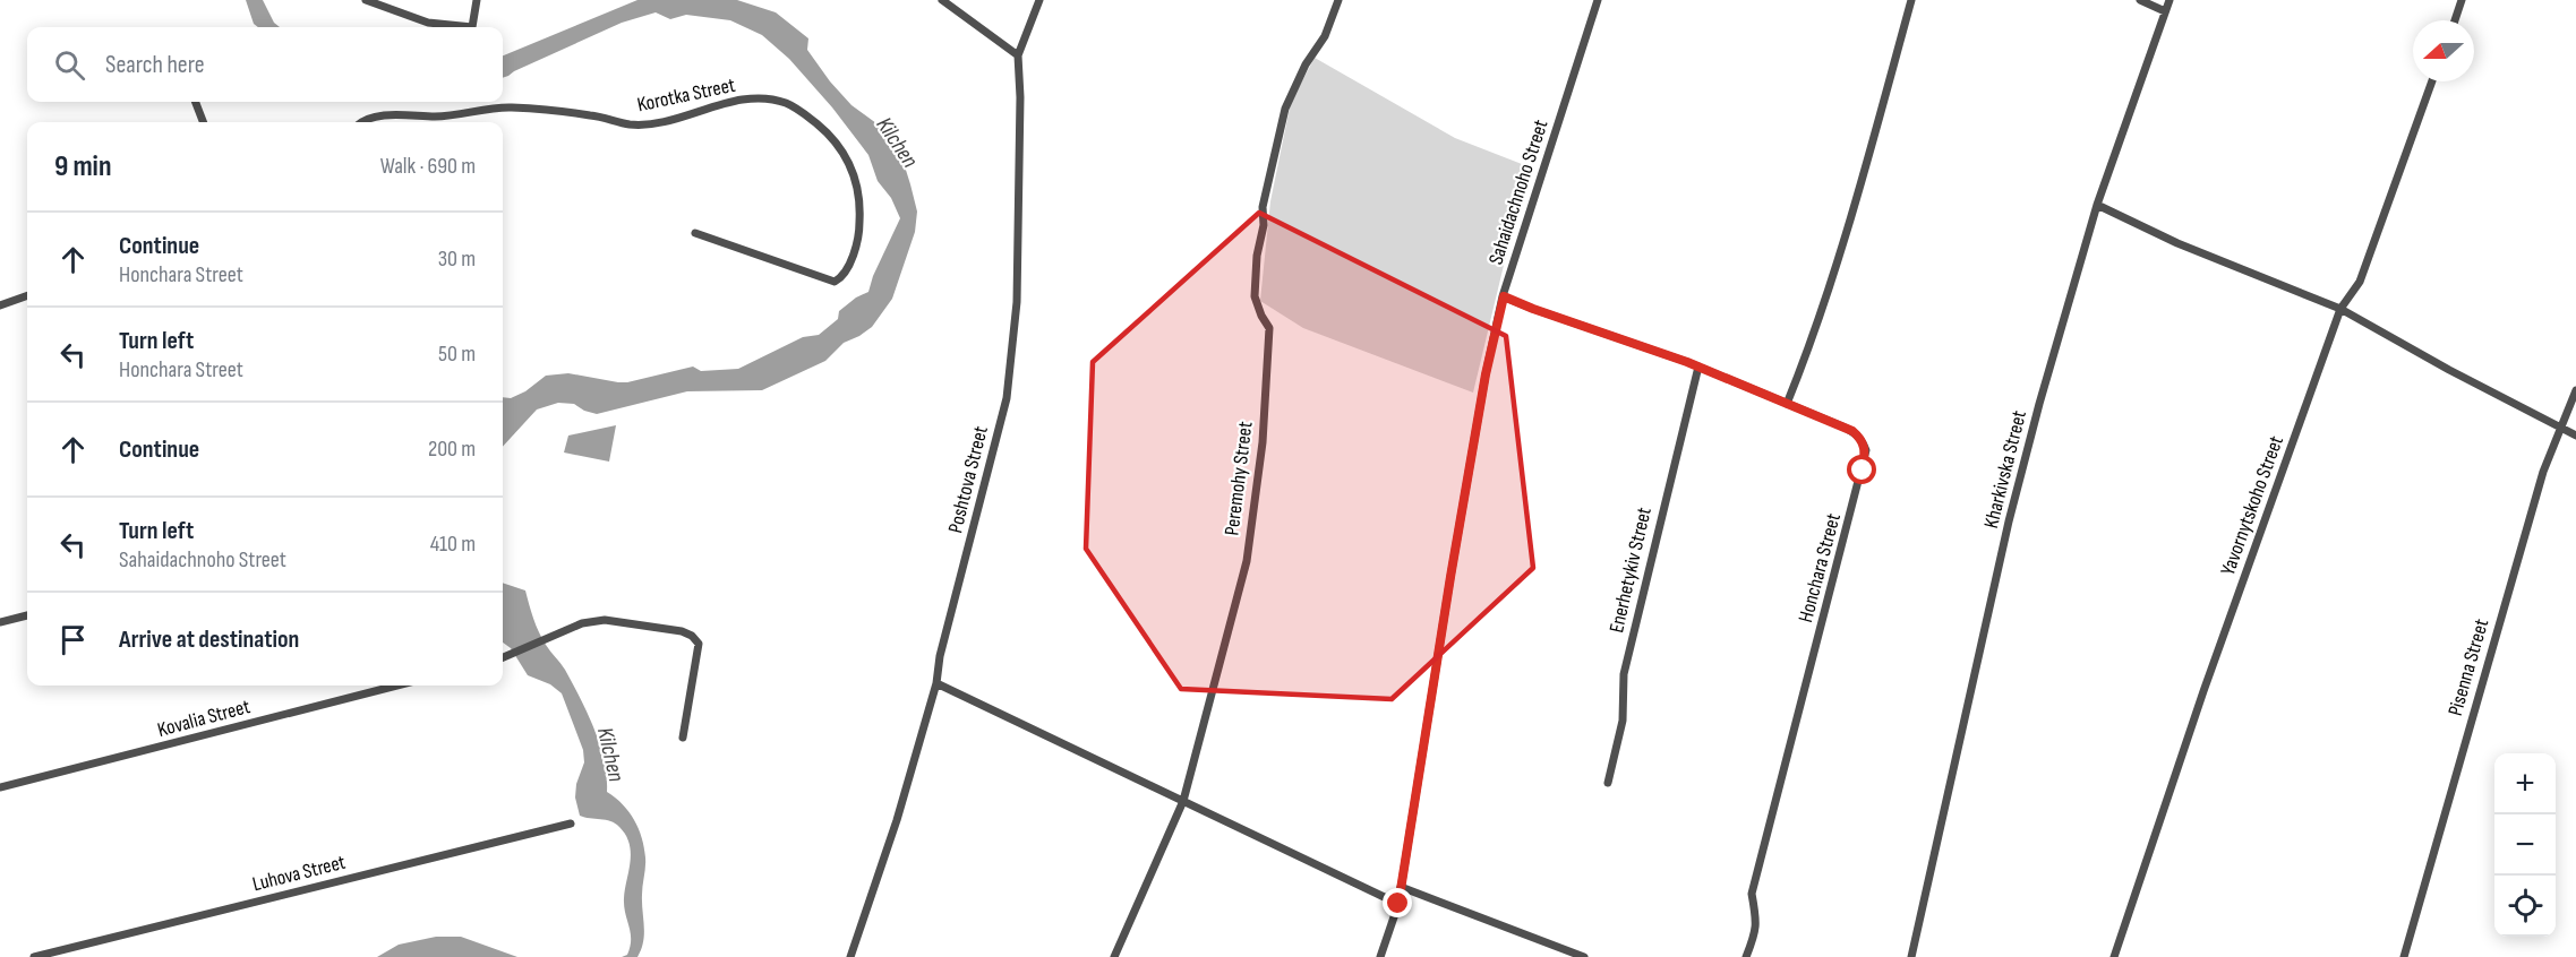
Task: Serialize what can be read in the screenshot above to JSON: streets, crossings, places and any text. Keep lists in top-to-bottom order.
{
  "streets": {
    "street": [
      "Korotka Street",
      "Sahaidachnoho Street",
      "Kharkivska Street",
      "Peremohy Street",
      "Poshtova Street",
      "Yavornytskoho Street",
      "Honchara Street",
      "Enerhetykiv Street",
      "Pisenna Street",
      "Kovalia Street",
      "Luhova Street"
    ]
  },
  "crossings": [
    ["Sahaidachnoho Street", "Honchara Street"],
    ["Honchara Street", "Enerhetykiv Street"]
  ],
  "water": ["Kilchen"],
  "north": "left",
  "page": {
    "search": "Search here",
    "heading": ["9 min", "Walk · 690 m"],
    "list": [
      ["Continue", "Honchara Street", "30 m"],
      ["Turn left", "Honchara Street", "50 m"],
      ["Continue", "200 m"],
      ["Turn left", "Sahaidachnoho Street", "410 m"],
      "Arrive at destination"
    ],
    "map_buttons": ["+", "−"]
  }
}
